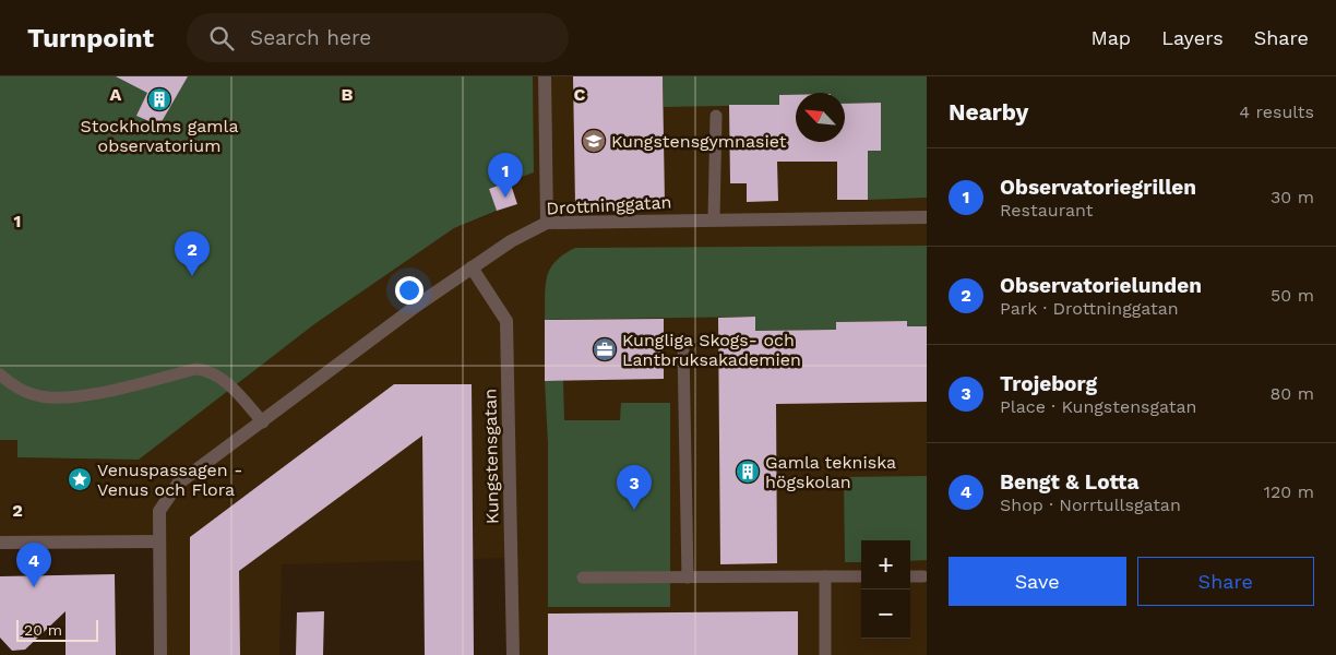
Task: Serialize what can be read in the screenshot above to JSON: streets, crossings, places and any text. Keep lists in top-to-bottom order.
{
  "streets": {
    "street": ["Drottninggatan", "Kungstensgatan"]
  },
  "crossings": [
    ["Drottninggatan", "Kungstensgatan"]
  ],
  "places": {
    "building": ["Stockholms gamla observatorium", "Gamla tekniska högskolan"],
    "school or university": ["Kungstensgymnasiet"],
    "office": ["Kungliga Skogs- och Lantbruksakademien"],
    "place": ["Venuspassagen - Venus och Flora"]
  },
  "scale_bar": "20 m",
  "north": "top left",
  "page": {
    "header": "Turnpoint",
    "search": "Search here",
    "nav": ["Map", "Layers", "Share"],
    "heading": ["Nearby", "4 results"],
    "list": [
      {
        "mark": "1",
        "name": "Observatoriegrillen",
        "note": "Restaurant",
        "value": "30 m"
      },
      {
        "mark": "2",
        "name": "Observatorielunden",
        "note": "Park · Drottninggatan",
        "value": "50 m"
      },
      {
        "mark": "3",
        "name": "Trojeborg",
        "note": "Place · Kungstensgatan",
        "value": "80 m"
      },
      {
        "mark": "4",
        "name": "Bengt & Lotta",
        "note": "Shop · Norrtullsgatan",
        "value": "120 m"
      }
    ],
    "pins": [
      "1",
      "2",
      "3",
      "4"
    ],
    "map_buttons": ["+", "−"],
    "buttons": ["Save", "Share"],
    "scale": "20 m"
  },
  "grid": {
    "columns": ["A", "B", "C"],
    "rows": ["1", "2"]
  }
}
